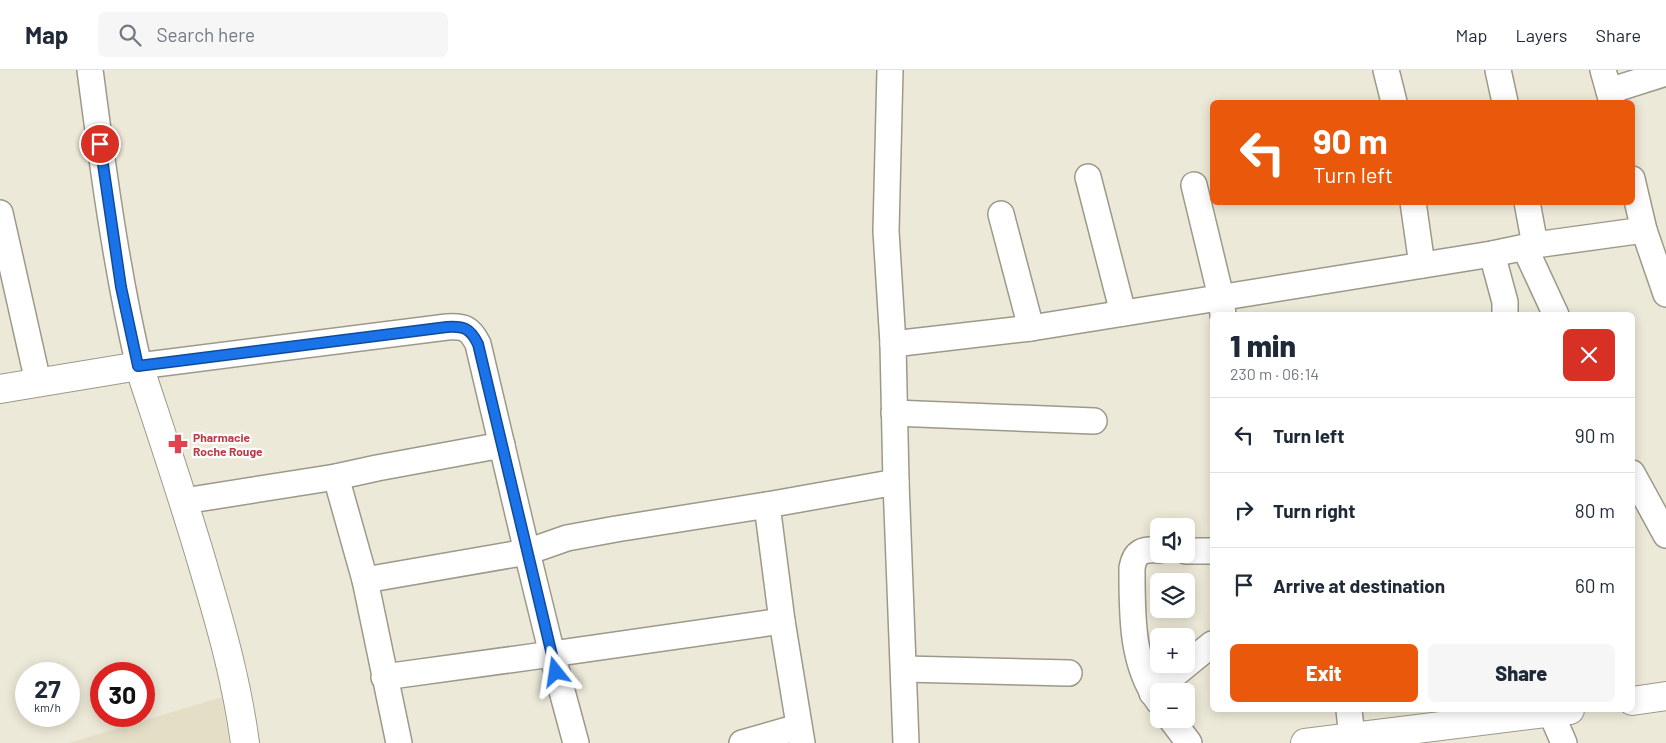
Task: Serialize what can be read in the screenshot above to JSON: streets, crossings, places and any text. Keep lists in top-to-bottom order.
{
  "places": {
    "pharmacy": ["Pharmacie Roche Rouge"]
  },
  "page": {
    "header": "Map",
    "search": "Search here",
    "nav": ["Map", "Layers", "Share"],
    "turn": ["90 m", "Turn left"],
    "heading": ["1 min", "230 m · 06:14"],
    "list": [
      {
        "name": "Turn left",
        "value": "90 m"
      },
      {
        "name": "Turn right",
        "value": "80 m"
      },
      {
        "name": "Arrive at destination",
        "value": "60 m"
      }
    ],
    "map_buttons": ["+", "−"],
    "buttons": ["Exit", "Share"],
    "speed": "27 km/h",
    "limit": "30"
  }
}
